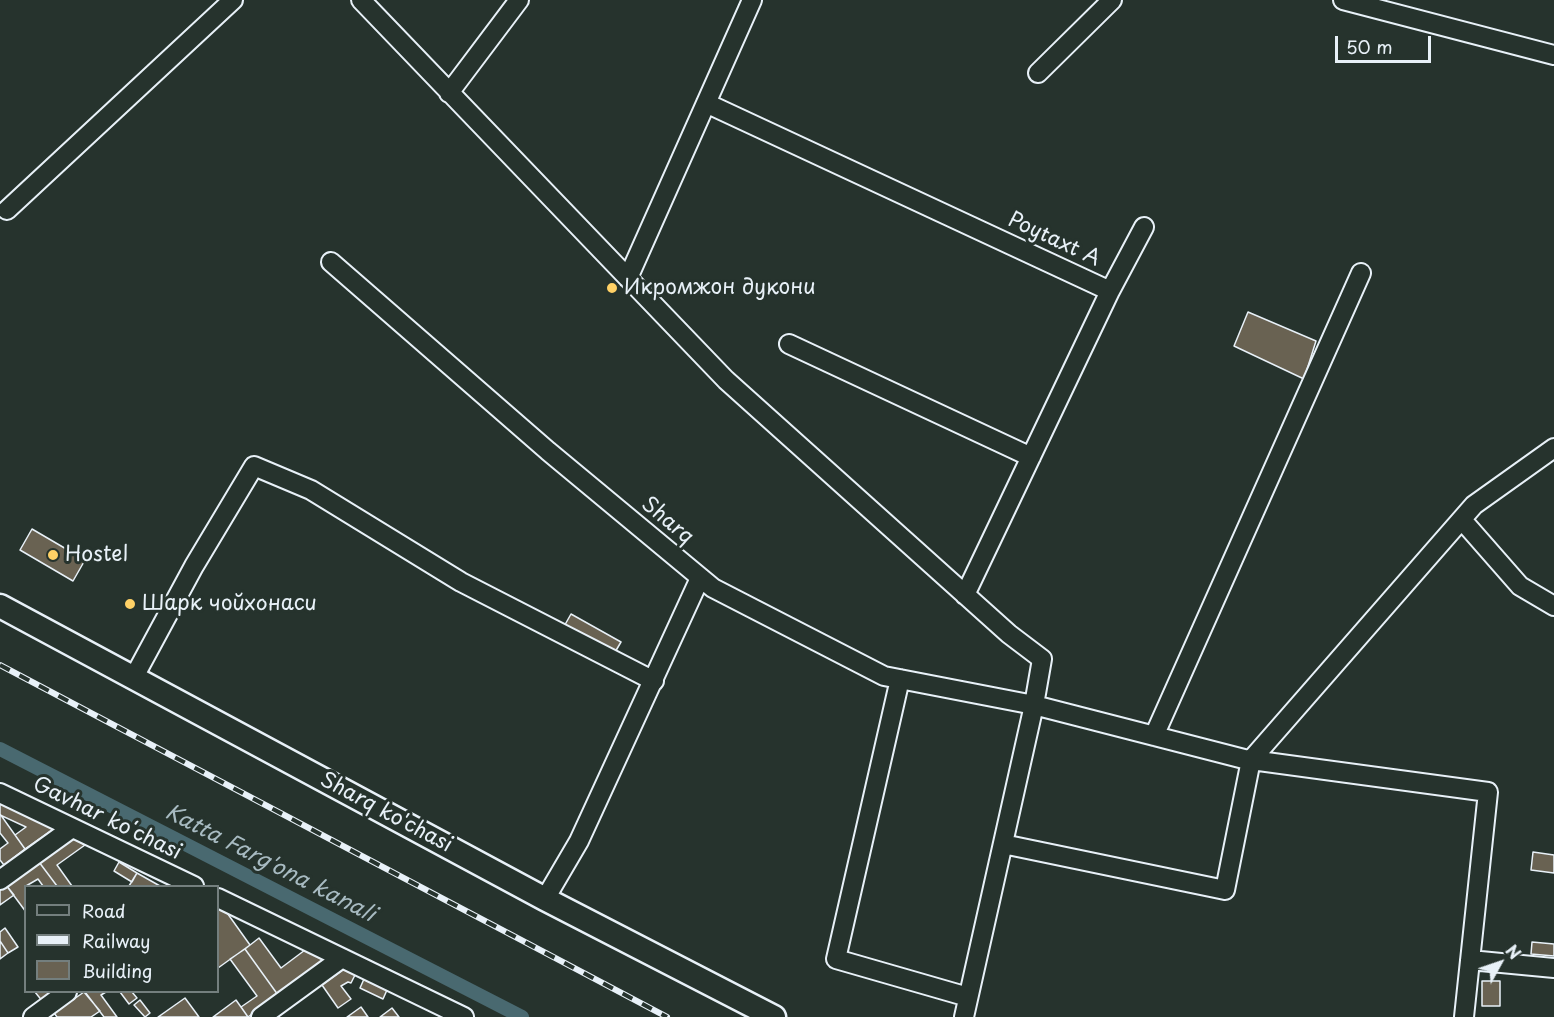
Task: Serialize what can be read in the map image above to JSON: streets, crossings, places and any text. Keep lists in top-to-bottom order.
{
  "streets": {
    "main road": ["Sharq ko'chasi"],
    "street": ["Poytaxt A", "Sharq", "Gavhar koʻchasi"]
  },
  "water": ["Katta Farg'ona kanali"],
  "places": ["Икромжон дукони", "Hostel", "Шарк чойхонаси"],
  "legend": ["Road", "Railway", "Building"],
  "scale_bar": "50 m",
  "north": "top right"
}
